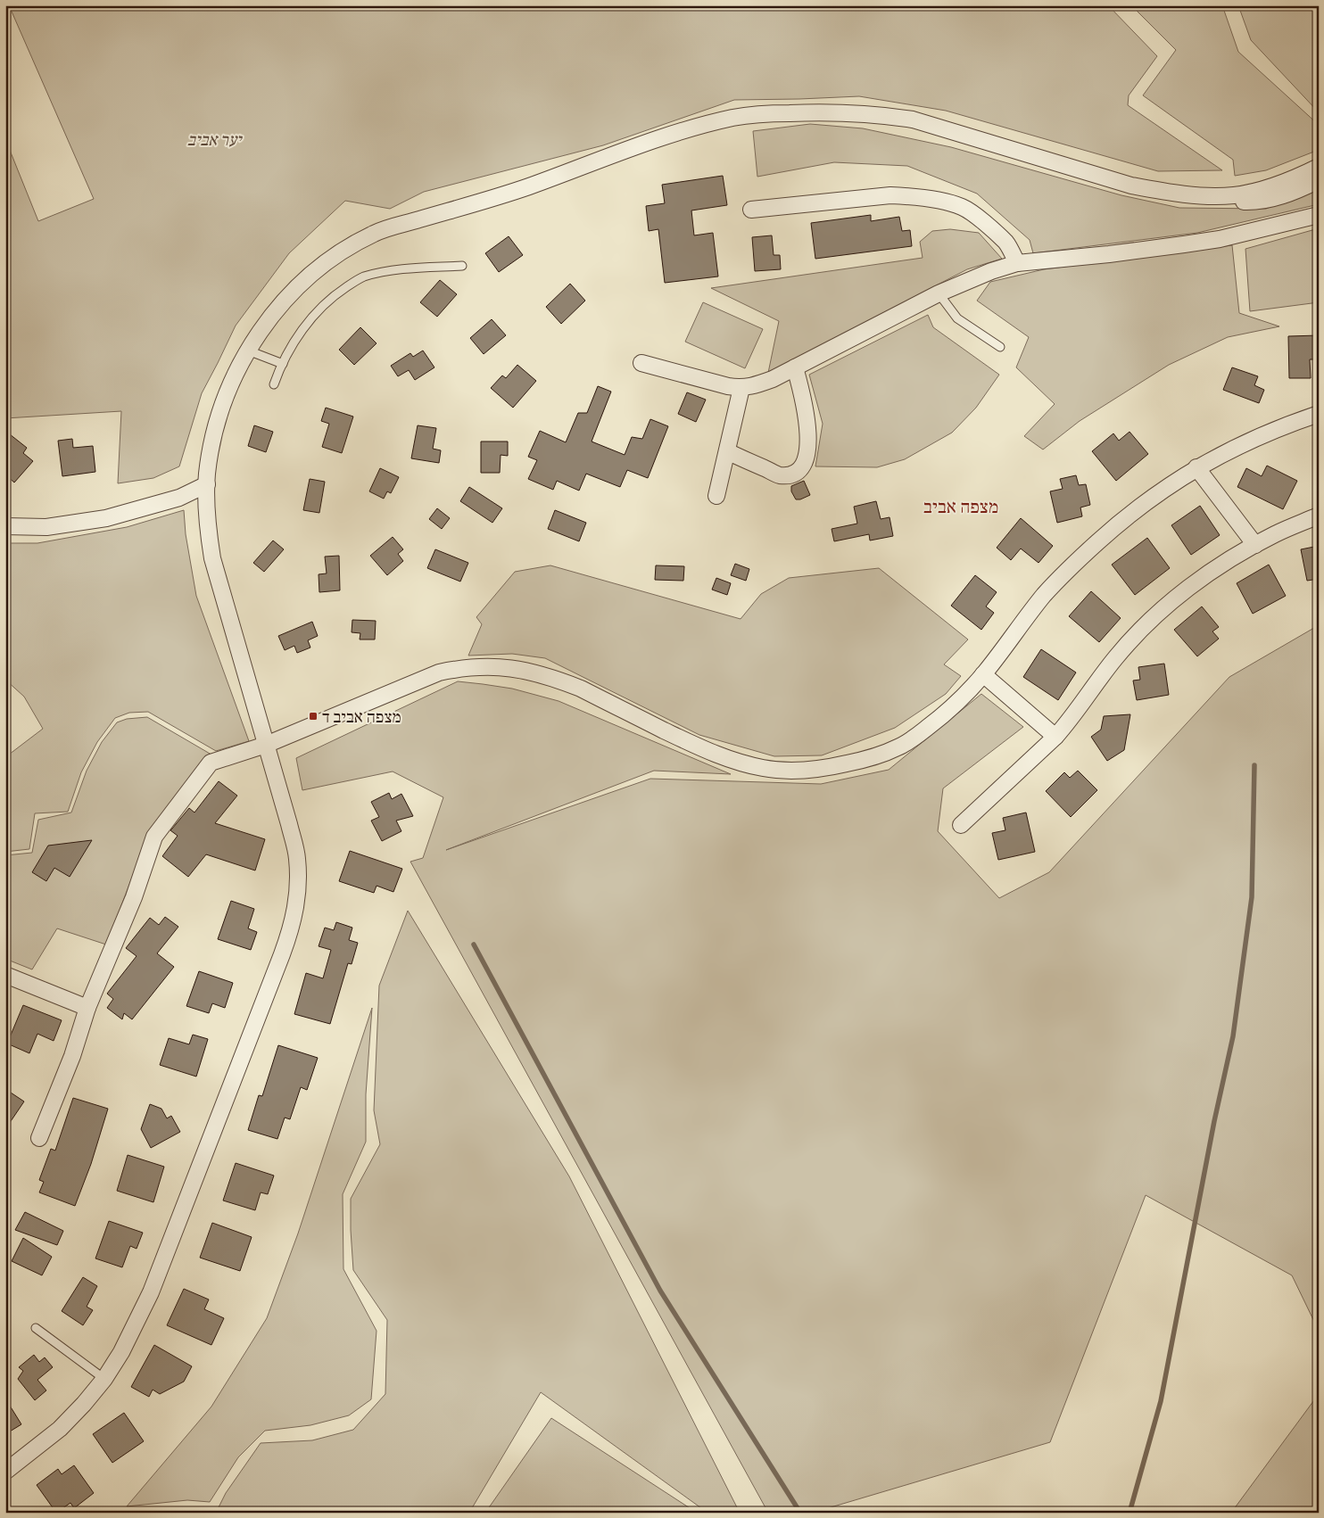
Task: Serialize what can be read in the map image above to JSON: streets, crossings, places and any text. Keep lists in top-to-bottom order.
{
  "districts": ["מצפה אביב"],
  "parks": ["יער אביב"],
  "places": {
    "transit": ["מצפה אביב ד"]
  }
}
